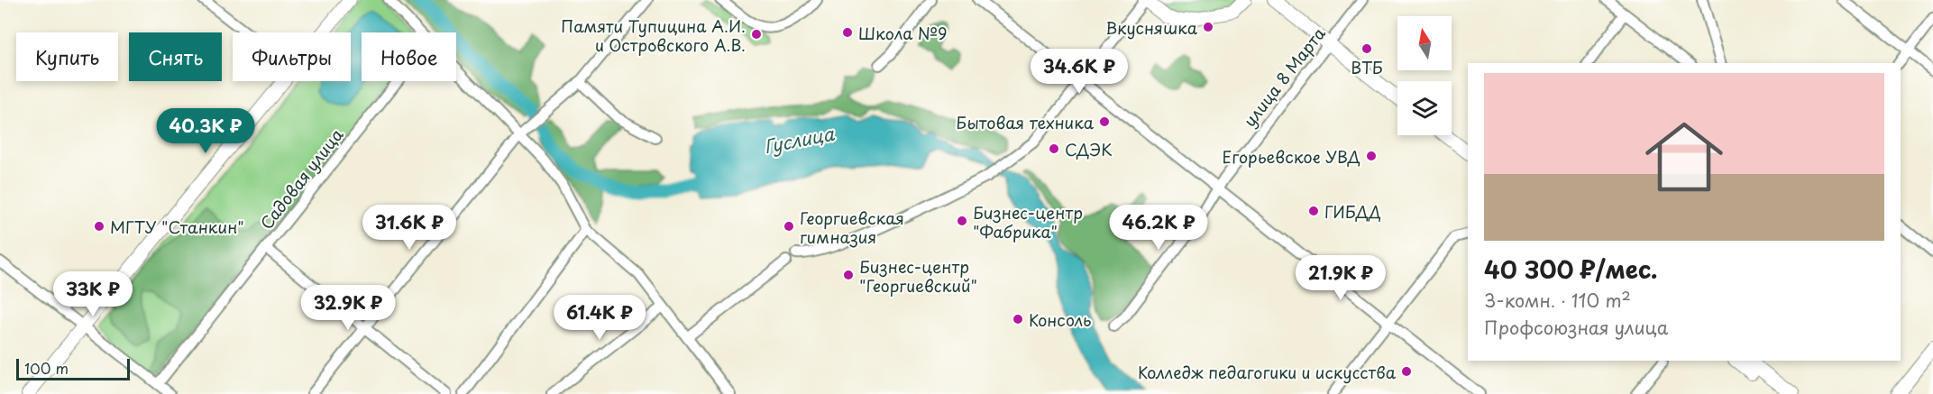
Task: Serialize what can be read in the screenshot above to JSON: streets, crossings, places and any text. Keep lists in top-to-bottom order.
{
  "streets": {
    "street": ["улица 8 Марта", "Садовая улица"]
  },
  "water": ["Гуслица"],
  "places": [
    "Вкусняшка",
    "Школа №9",
    "Памяти Тупицина А.И. и Островского А.В.",
    "ВТБ",
    "Бытовая техника",
    "СДЭК",
    "Егорьевское УВД",
    "ГИБДД",
    "Бизнес-центр \"Фабрика\"",
    "МГТУ \"Станкин\"",
    "Георгиевская гимназия",
    "Бизнес-центр \"Георгиевский\"",
    "Консоль",
    "Колледж педагогики и искусства"
  ],
  "scale_bar": "100 m",
  "north": "top",
  "page": {
    "chip": [
      "Купить",
      "Снять",
      "Фильтры",
      "Новое"
    ],
    "price": [
      "34.6K ₽",
      "40.3K ₽",
      "31.6K ₽",
      "46.2K ₽",
      "21.9K ₽",
      "33K ₽",
      "32.9K ₽",
      "61.4K ₽"
    ],
    "list": [
      {
        "name": "40 300 ₽/мес.",
        "note": "3-комн. · 110 m² · Профсоюзная улица"
      }
    ],
    "scale": "100 m"
  }
}
